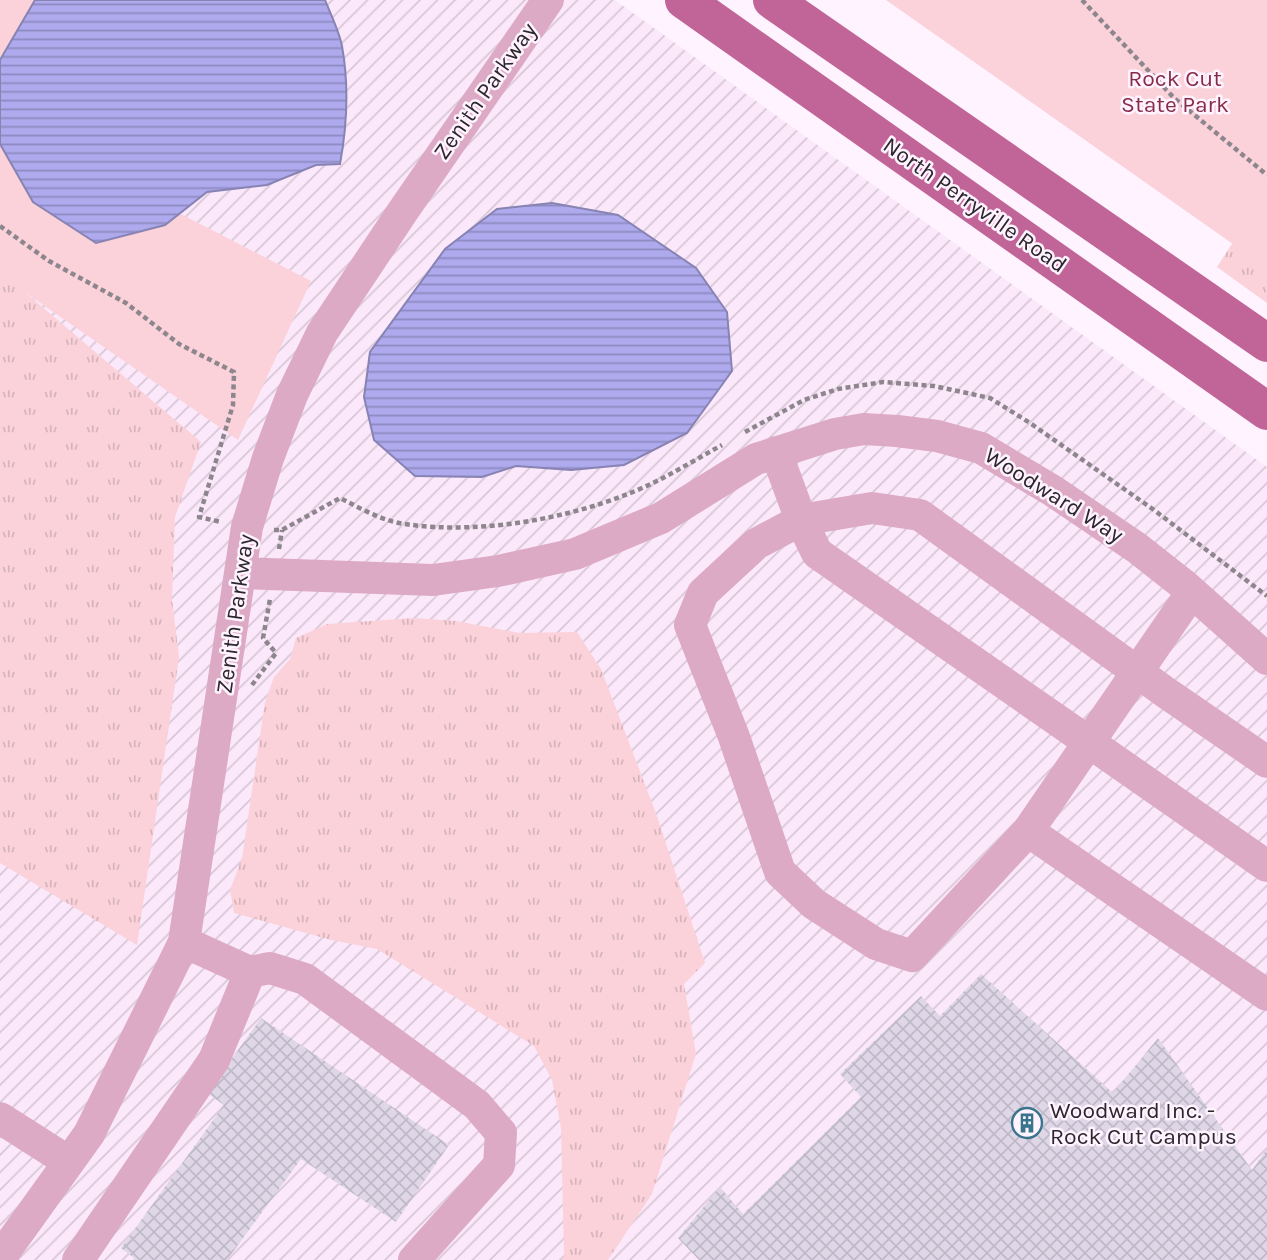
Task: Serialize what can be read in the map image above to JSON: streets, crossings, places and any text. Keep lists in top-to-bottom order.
{
  "streets": {
    "main road": ["North Perryville Road"],
    "lane": ["Zenith Parkway", "Woodward Way"]
  },
  "crossings": [
    ["Zenith Parkway", "Woodward Way"]
  ],
  "parks": ["Rock Cut State Park"],
  "places": {
    "building": ["Woodward Inc. - Rock Cut Campus"]
  }
}
